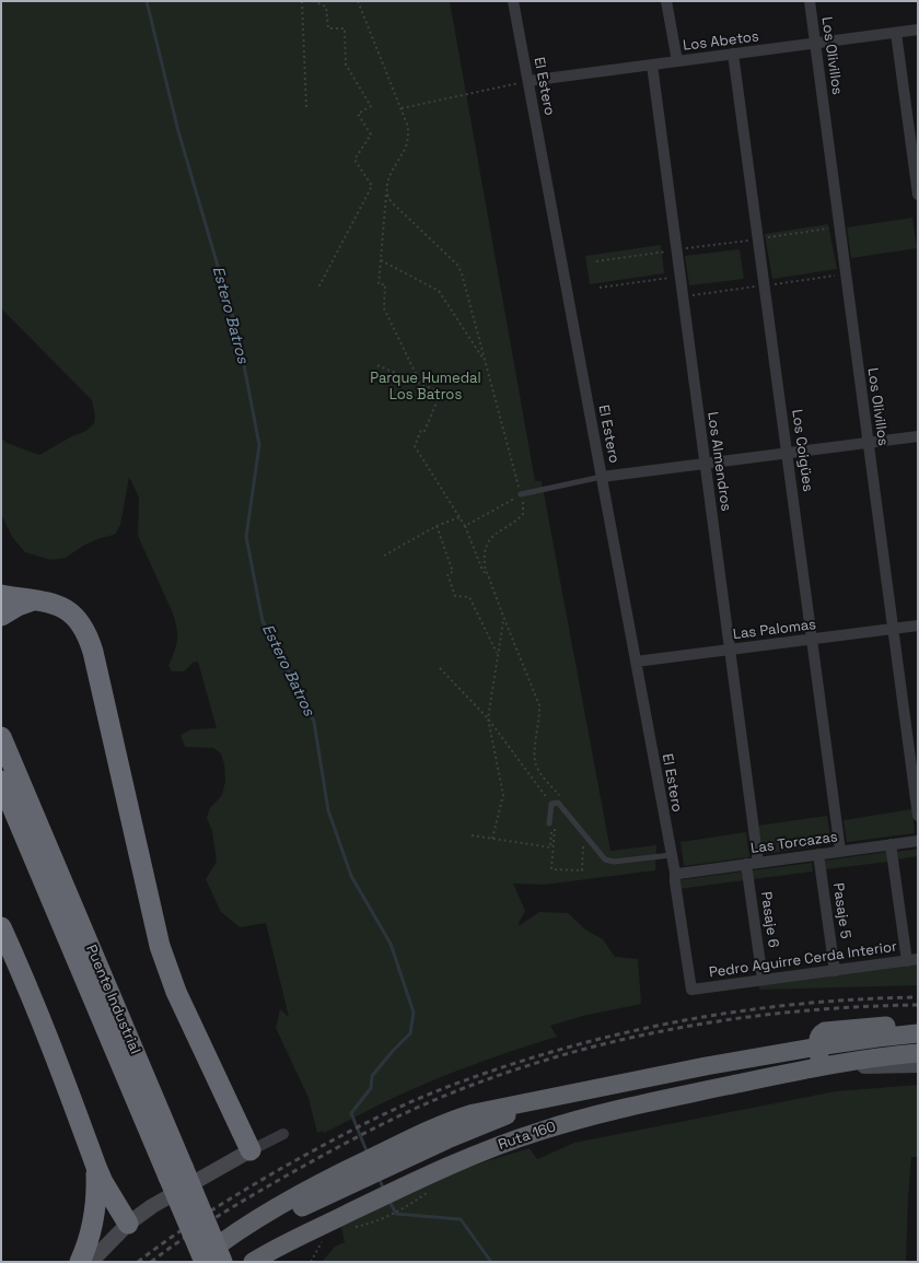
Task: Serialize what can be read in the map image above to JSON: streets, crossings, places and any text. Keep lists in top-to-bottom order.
{
  "streets": {
    "highway": ["Puente Industrial", "Ruta 160"],
    "street": [
      "Los Abetos",
      "Los Olivillos",
      "El Estero",
      "Los Coigües",
      "Los Almendros",
      "Las Palomas",
      "Las Torcazas",
      "Pasaje 5",
      "Pasaje 6",
      "Pedro Aguirre Cerda Interior"
    ]
  },
  "crossings": [
    ["Los Abetos", "Los Olivillos"],
    ["Los Abetos", "El Estero"],
    ["Los Abetos", "Los Coigües"],
    ["Los Abetos", "Los Almendros"],
    ["Los Olivillos", "Las Palomas"],
    ["El Estero", "Las Palomas"],
    ["El Estero", "Las Torcazas"],
    ["El Estero", "Pedro Aguirre Cerda Interior"],
    ["Los Coigües", "Las Palomas"],
    ["Los Coigües", "Las Torcazas"],
    ["Los Almendros", "Las Palomas"],
    ["Los Almendros", "Las Torcazas"],
    ["Los Almendros", "Pasaje 6"],
    ["Las Torcazas", "Pasaje 5"],
    ["Las Torcazas", "Pasaje 6"],
    ["Pasaje 5", "Pedro Aguirre Cerda Interior"],
    ["Pasaje 6", "Pedro Aguirre Cerda Interior"],
    ["Puente Industrial", "Ruta 160"]
  ],
  "water": ["Estero Batros"],
  "parks": ["Parque Humedal Los Batros"]
}
